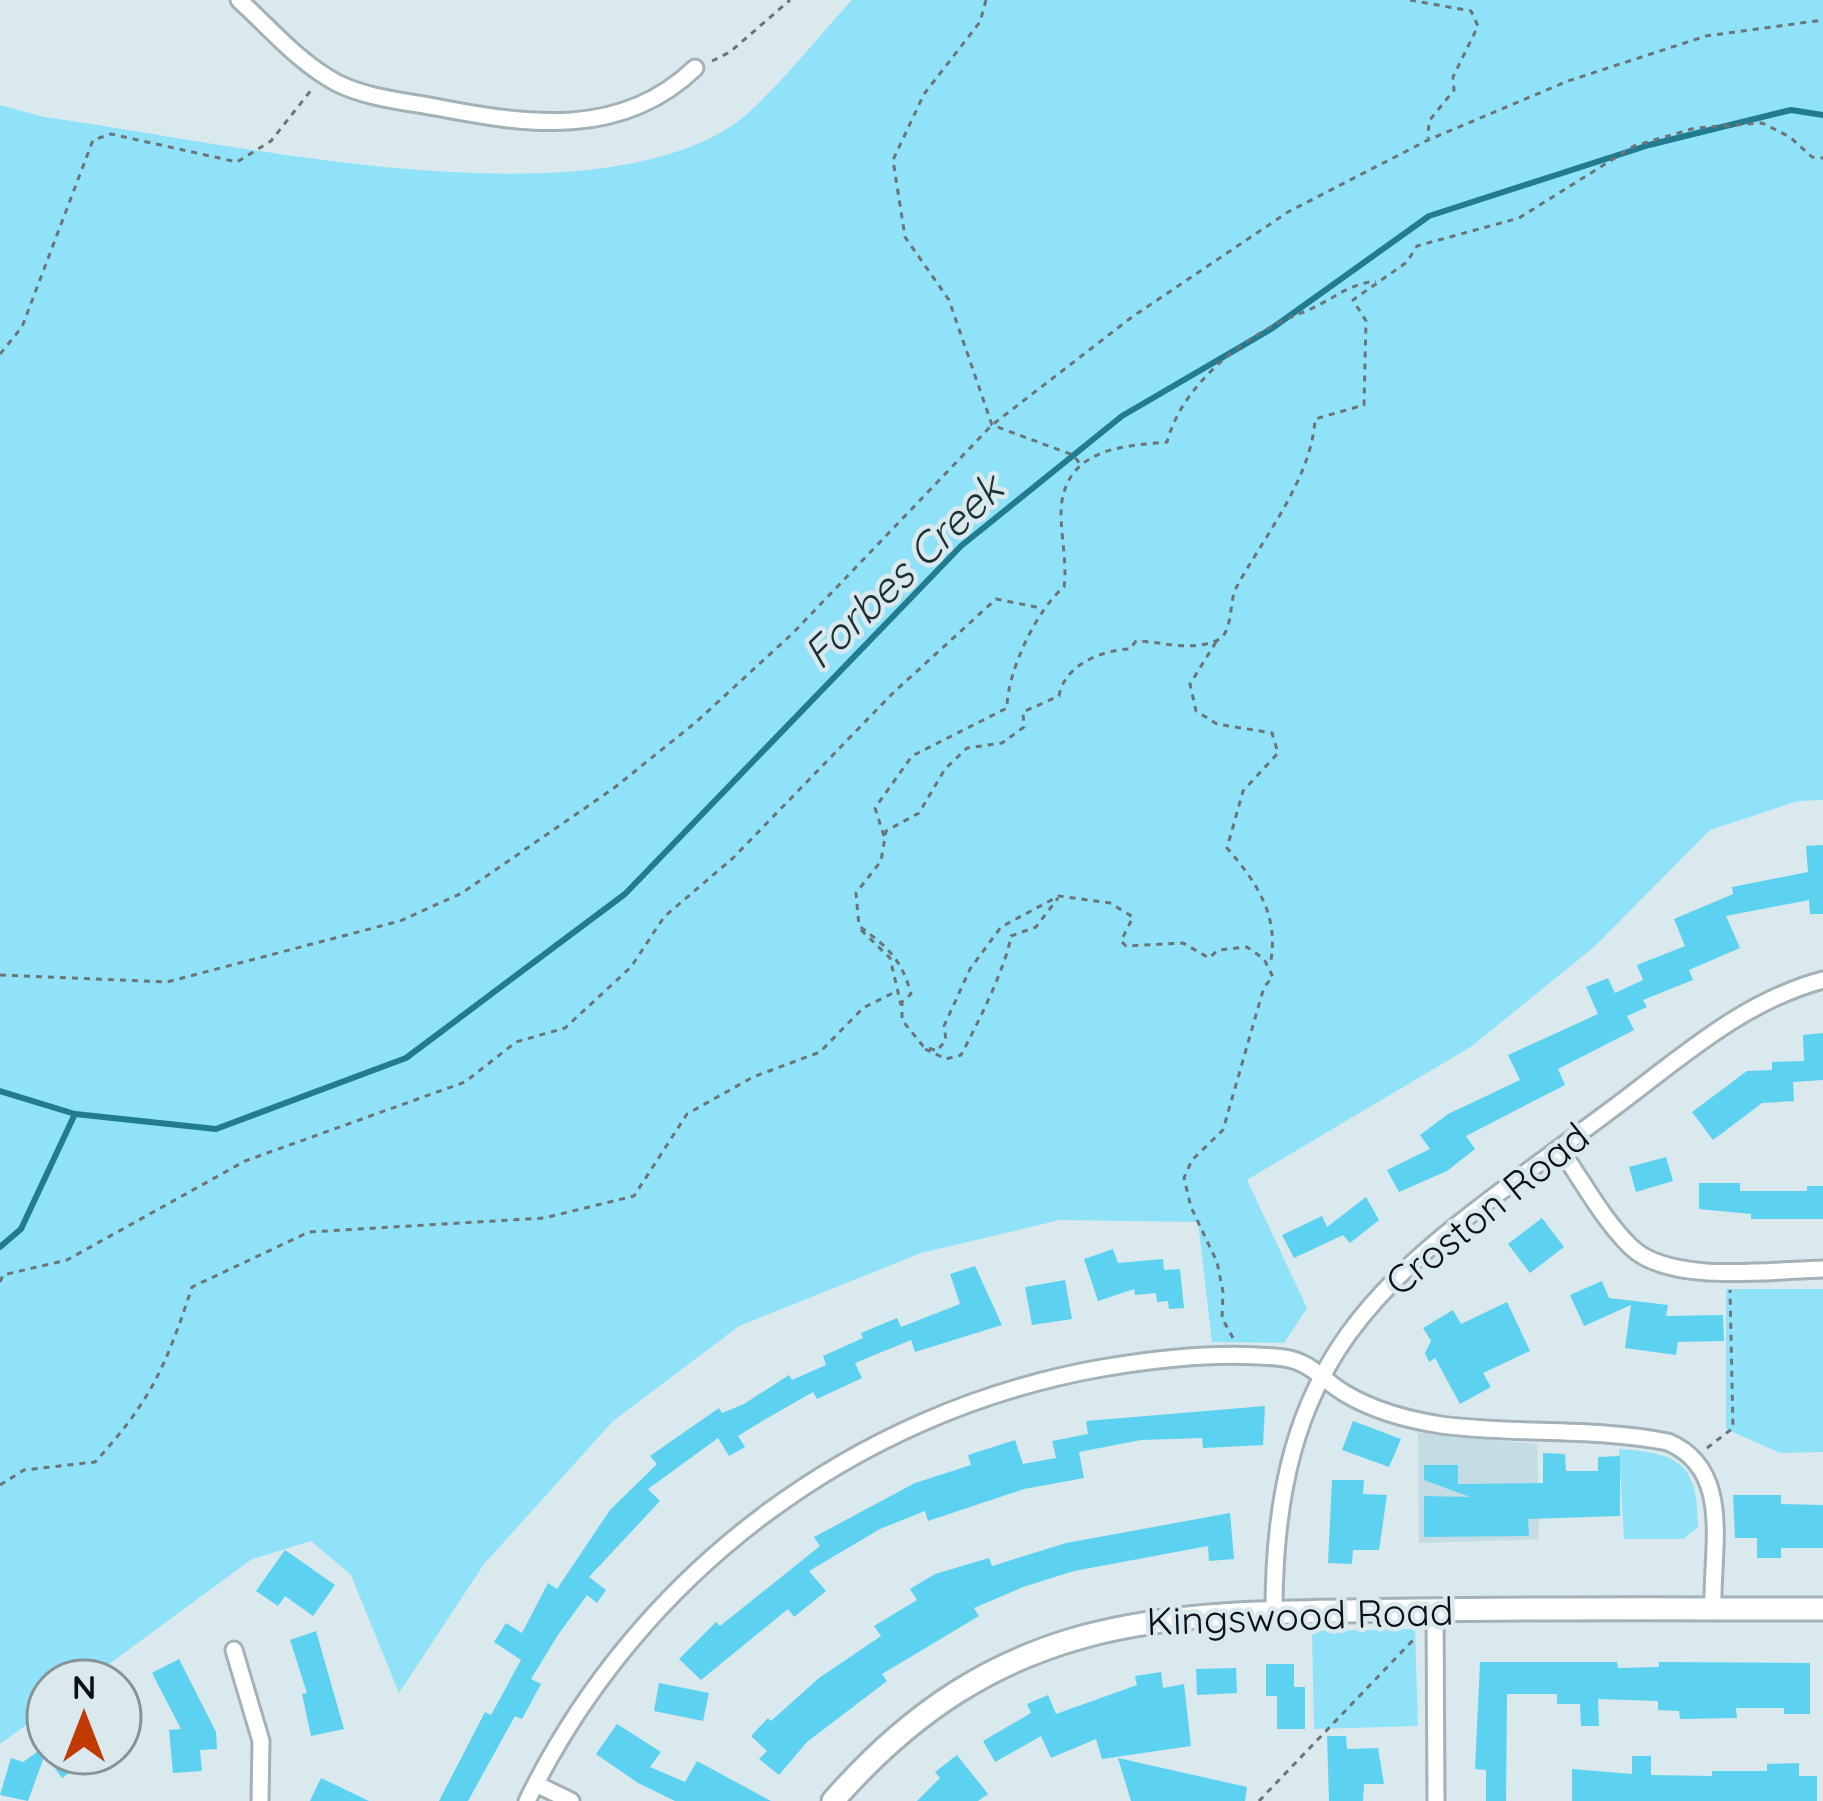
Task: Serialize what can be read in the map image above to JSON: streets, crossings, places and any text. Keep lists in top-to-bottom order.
{
  "streets": {
    "street": ["Croston Road", "Kingswood Road"]
  },
  "crossings": [
    ["Croston Road", "Kingswood Road"]
  ],
  "water": ["Forbes Creek"],
  "north": "top"
}
